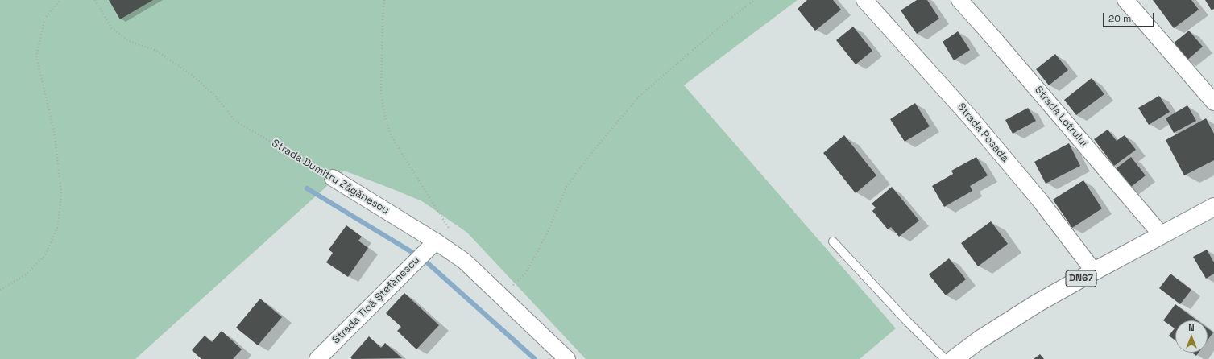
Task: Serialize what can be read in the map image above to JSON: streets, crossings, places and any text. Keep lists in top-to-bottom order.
{
  "streets": {
    "main road": ["DN67"],
    "street": [
      "Strada Lotrului",
      "Strada Posada",
      "Strada Dumitru Zăgănescu",
      "Strada Tică Ștefănescu"
    ]
  },
  "crossings": [
    ["Strada Lotrului", "DN67"],
    ["Strada Posada", "DN67"],
    ["Strada Dumitru Zăgănescu", "Strada Tică Ștefănescu"]
  ],
  "scale_bar": "20 m",
  "north": "top"
}
